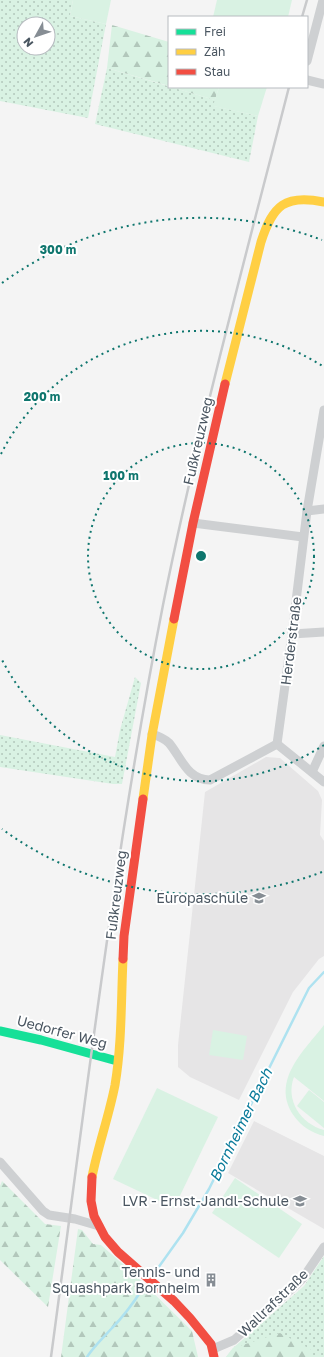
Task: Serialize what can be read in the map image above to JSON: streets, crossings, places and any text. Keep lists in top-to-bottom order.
{
  "streets": {
    "street": [
      "Fußkreuzweg",
      "Herderstraße",
      "Uedorfer Weg",
      "Wallrafstraße"
    ]
  },
  "crossings": [
    ["Fußkreuzweg", "Uedorfer Weg"],
    ["Fußkreuzweg", "Wallrafstraße"]
  ],
  "water": ["Bornheimer Bach"],
  "places": {
    "school or university": ["Europaschule", "LVR - Ernst-Jandl-Schule"],
    "building": ["Tennis- und Squashpark Bornheim"]
  },
  "legend": ["Frei", "Zäh", "Stau"],
  "north": "bottom left",
  "rings": ["300 m", "200 m", "100 m"]
}
